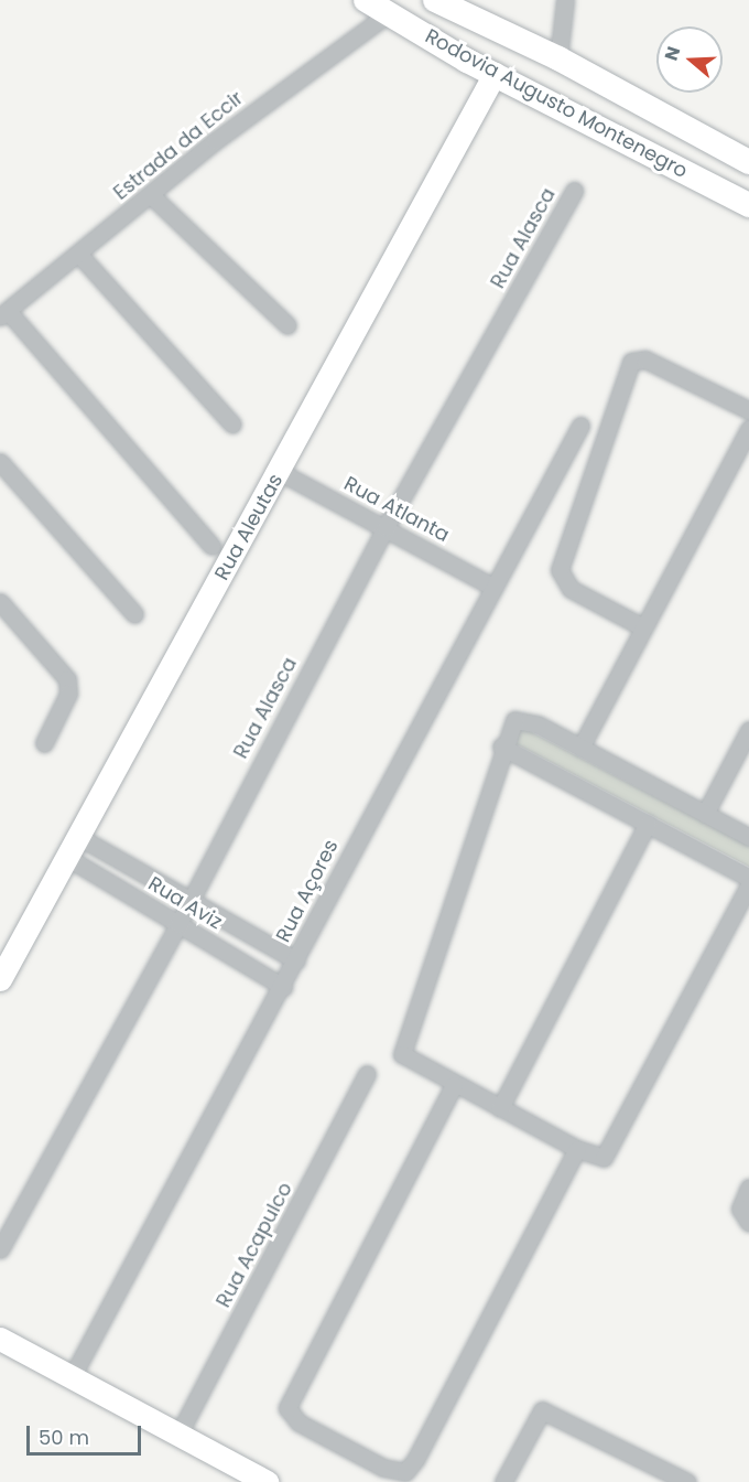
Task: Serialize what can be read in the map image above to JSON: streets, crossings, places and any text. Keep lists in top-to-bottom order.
{
  "streets": {
    "main road": ["Rodovia Augusto Montenegro"],
    "street": [
      "Estrada da Eccir",
      "Rua Alasca",
      "Rua Atlanta",
      "Rua Aleutas",
      "Rua Açores",
      "Rua Aviz",
      "Rua Acapulco"
    ]
  },
  "crossings": [
    ["Rodovia Augusto Montenegro", "Estrada da Eccir"],
    ["Rodovia Augusto Montenegro", "Rua Aleutas"],
    ["Rua Alasca", "Rua Atlanta"],
    ["Rua Alasca", "Rua Aviz"],
    ["Rua Atlanta", "Rua Aleutas"],
    ["Rua Atlanta", "Rua Açores"],
    ["Rua Aleutas", "Rua Aviz"],
    ["Rua Açores", "Rua Aviz"]
  ],
  "scale_bar": "50 m",
  "north": "left"
}
